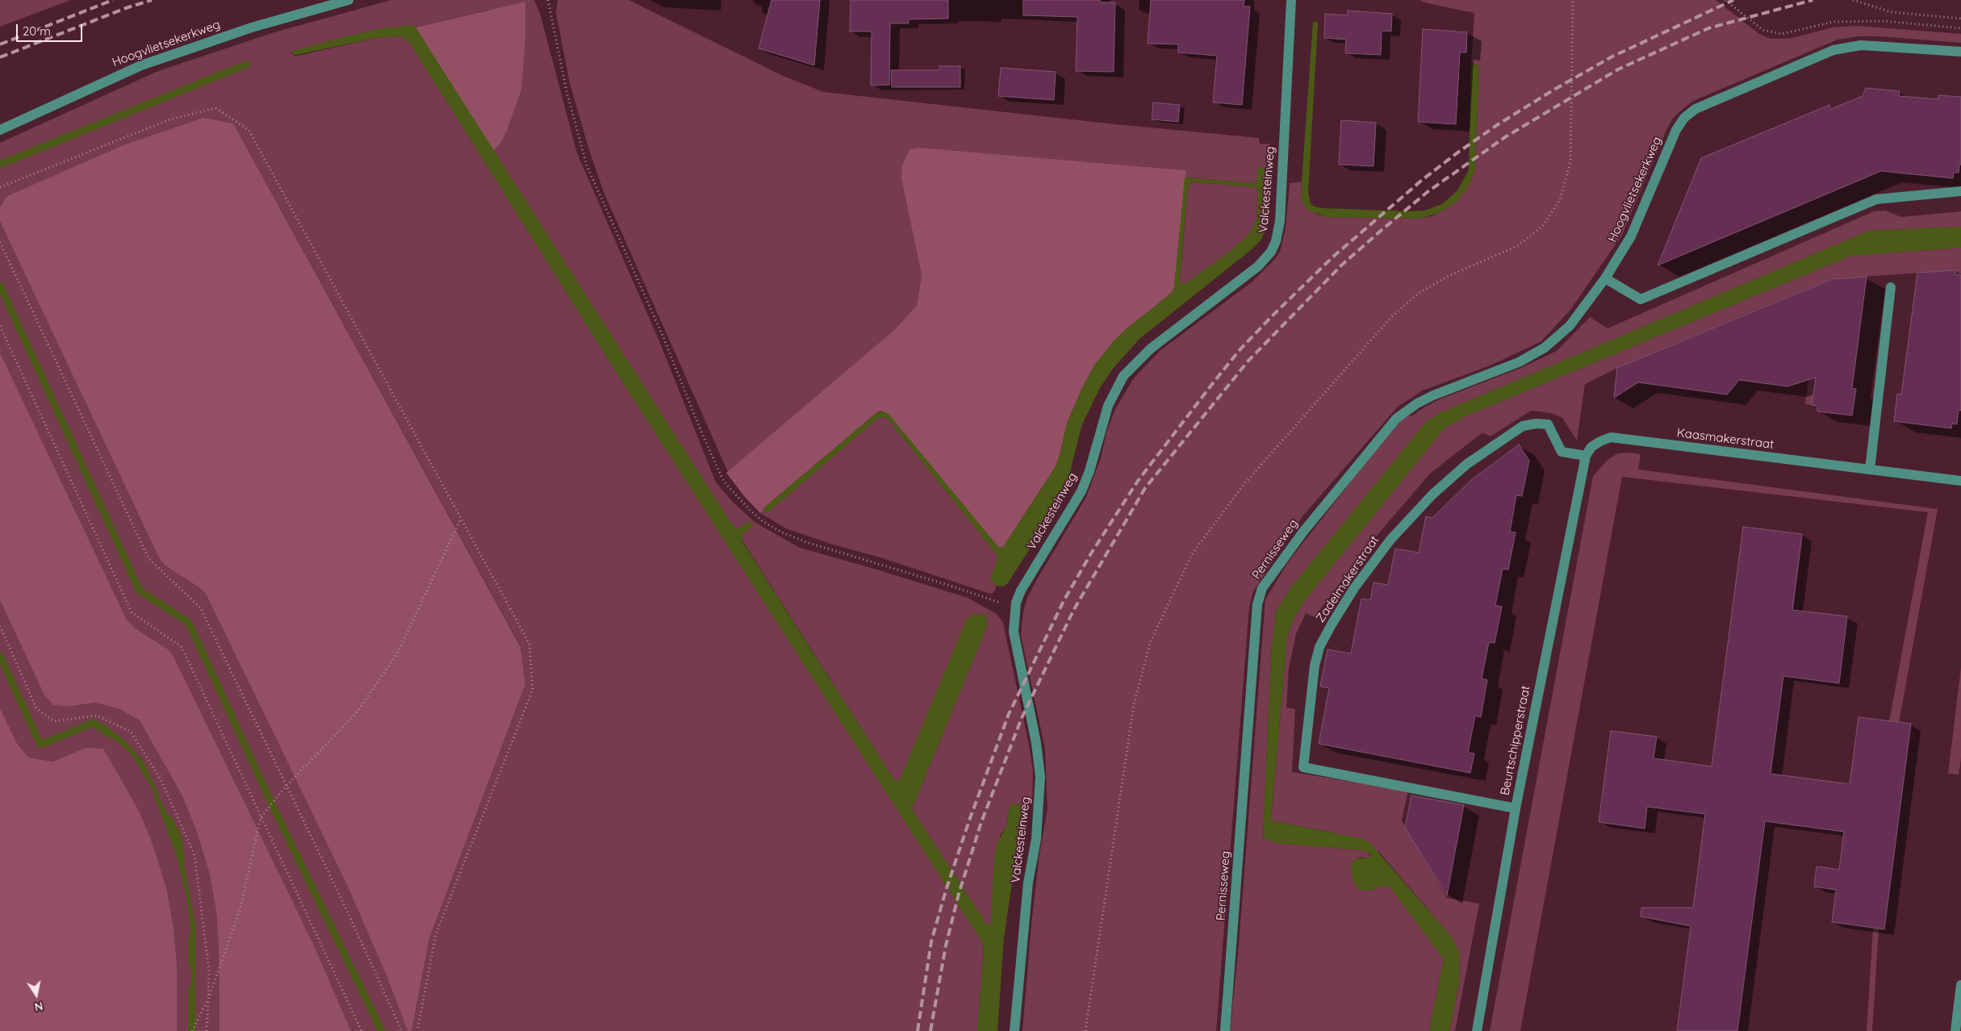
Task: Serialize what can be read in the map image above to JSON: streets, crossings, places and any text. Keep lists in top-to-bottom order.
{
  "streets": {
    "street": [
      "Hoogvlietsekerkweg",
      "Valckesteinweg",
      "Kaasmakerstraat",
      "Pernisseweg",
      "Zadelmakerstraat",
      "Beurtschipperstraat"
    ]
  },
  "crossings": [
    ["Hoogvlietsekerkweg", "Pernisseweg"],
    ["Kaasmakerstraat", "Zadelmakerstraat"],
    ["Kaasmakerstraat", "Beurtschipperstraat"],
    ["Zadelmakerstraat", "Beurtschipperstraat"]
  ],
  "scale_bar": "20 m",
  "north": "bottom"
}
